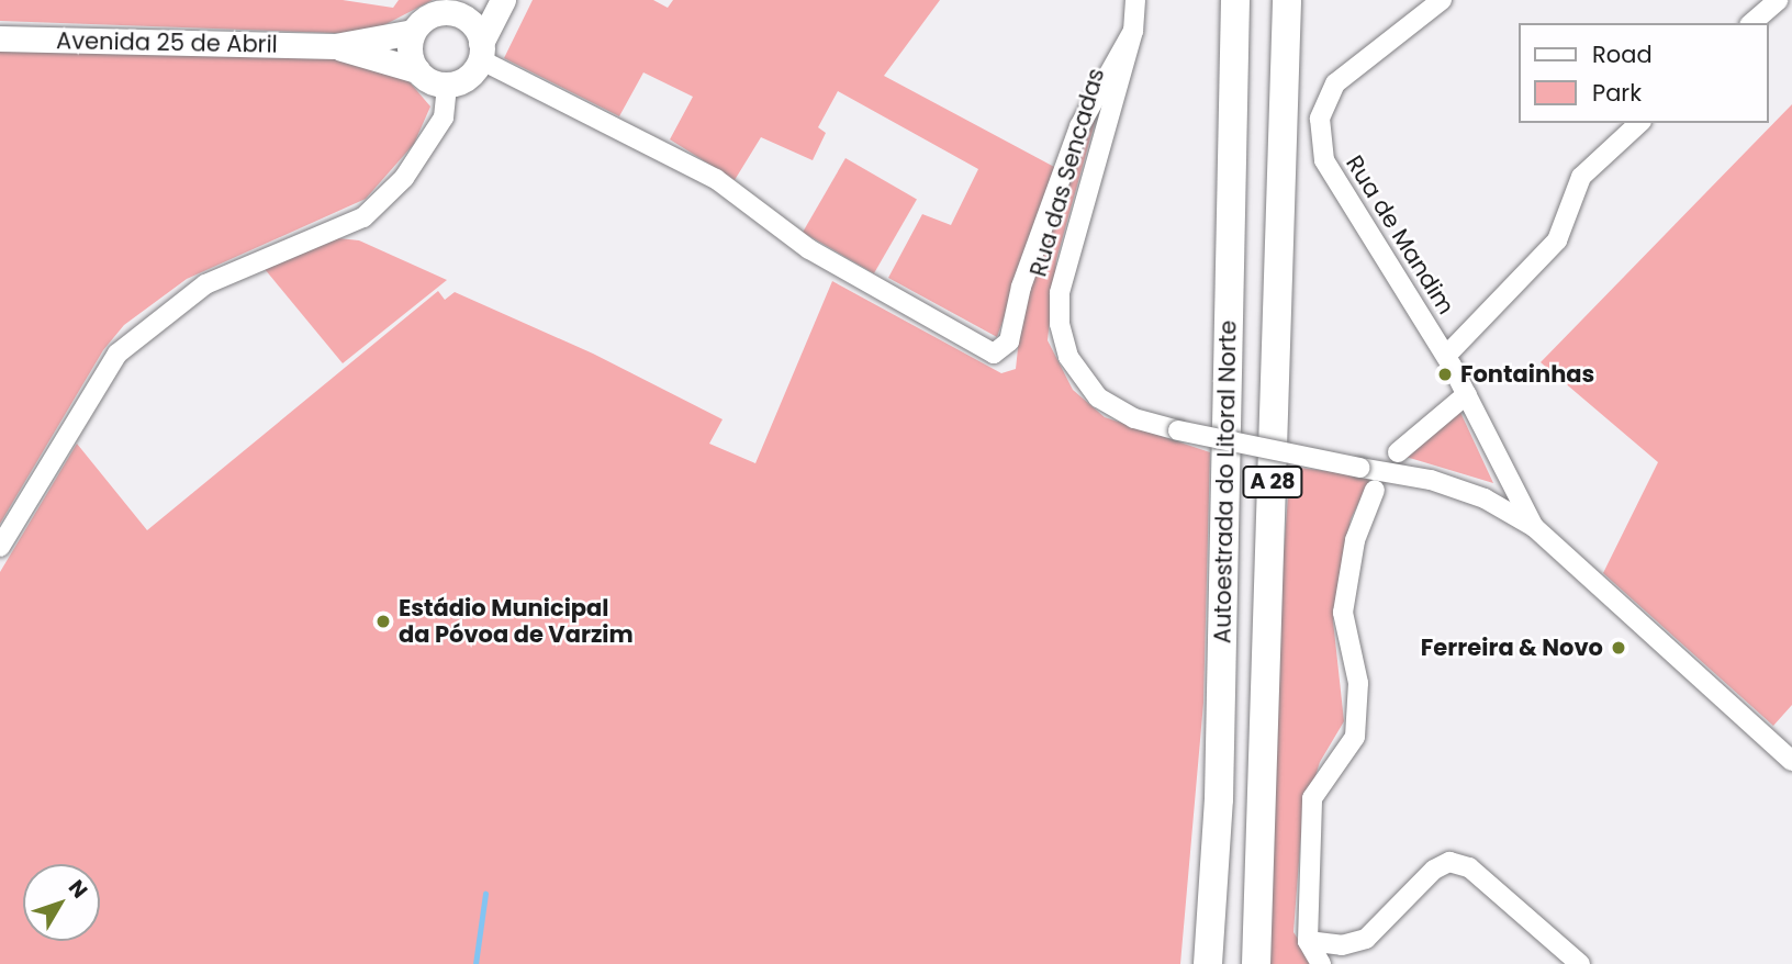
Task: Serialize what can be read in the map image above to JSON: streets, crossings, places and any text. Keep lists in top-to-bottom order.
{
  "streets": {
    "highway": ["Autoestrada do Litoral Norte", "A 28"],
    "main road": ["Avenida 25 de Abril"],
    "street": ["Rua das Sencadas", "Rua de Mandim"]
  },
  "crossings": [
    ["Rua das Sencadas", "Rua de Mandim"]
  ],
  "places": ["Fontainhas", "Estádio Municipal da Póvoa de Varzim", "Ferreira & Novo"],
  "legend": ["Road", "Park"],
  "north": "top right"
}
